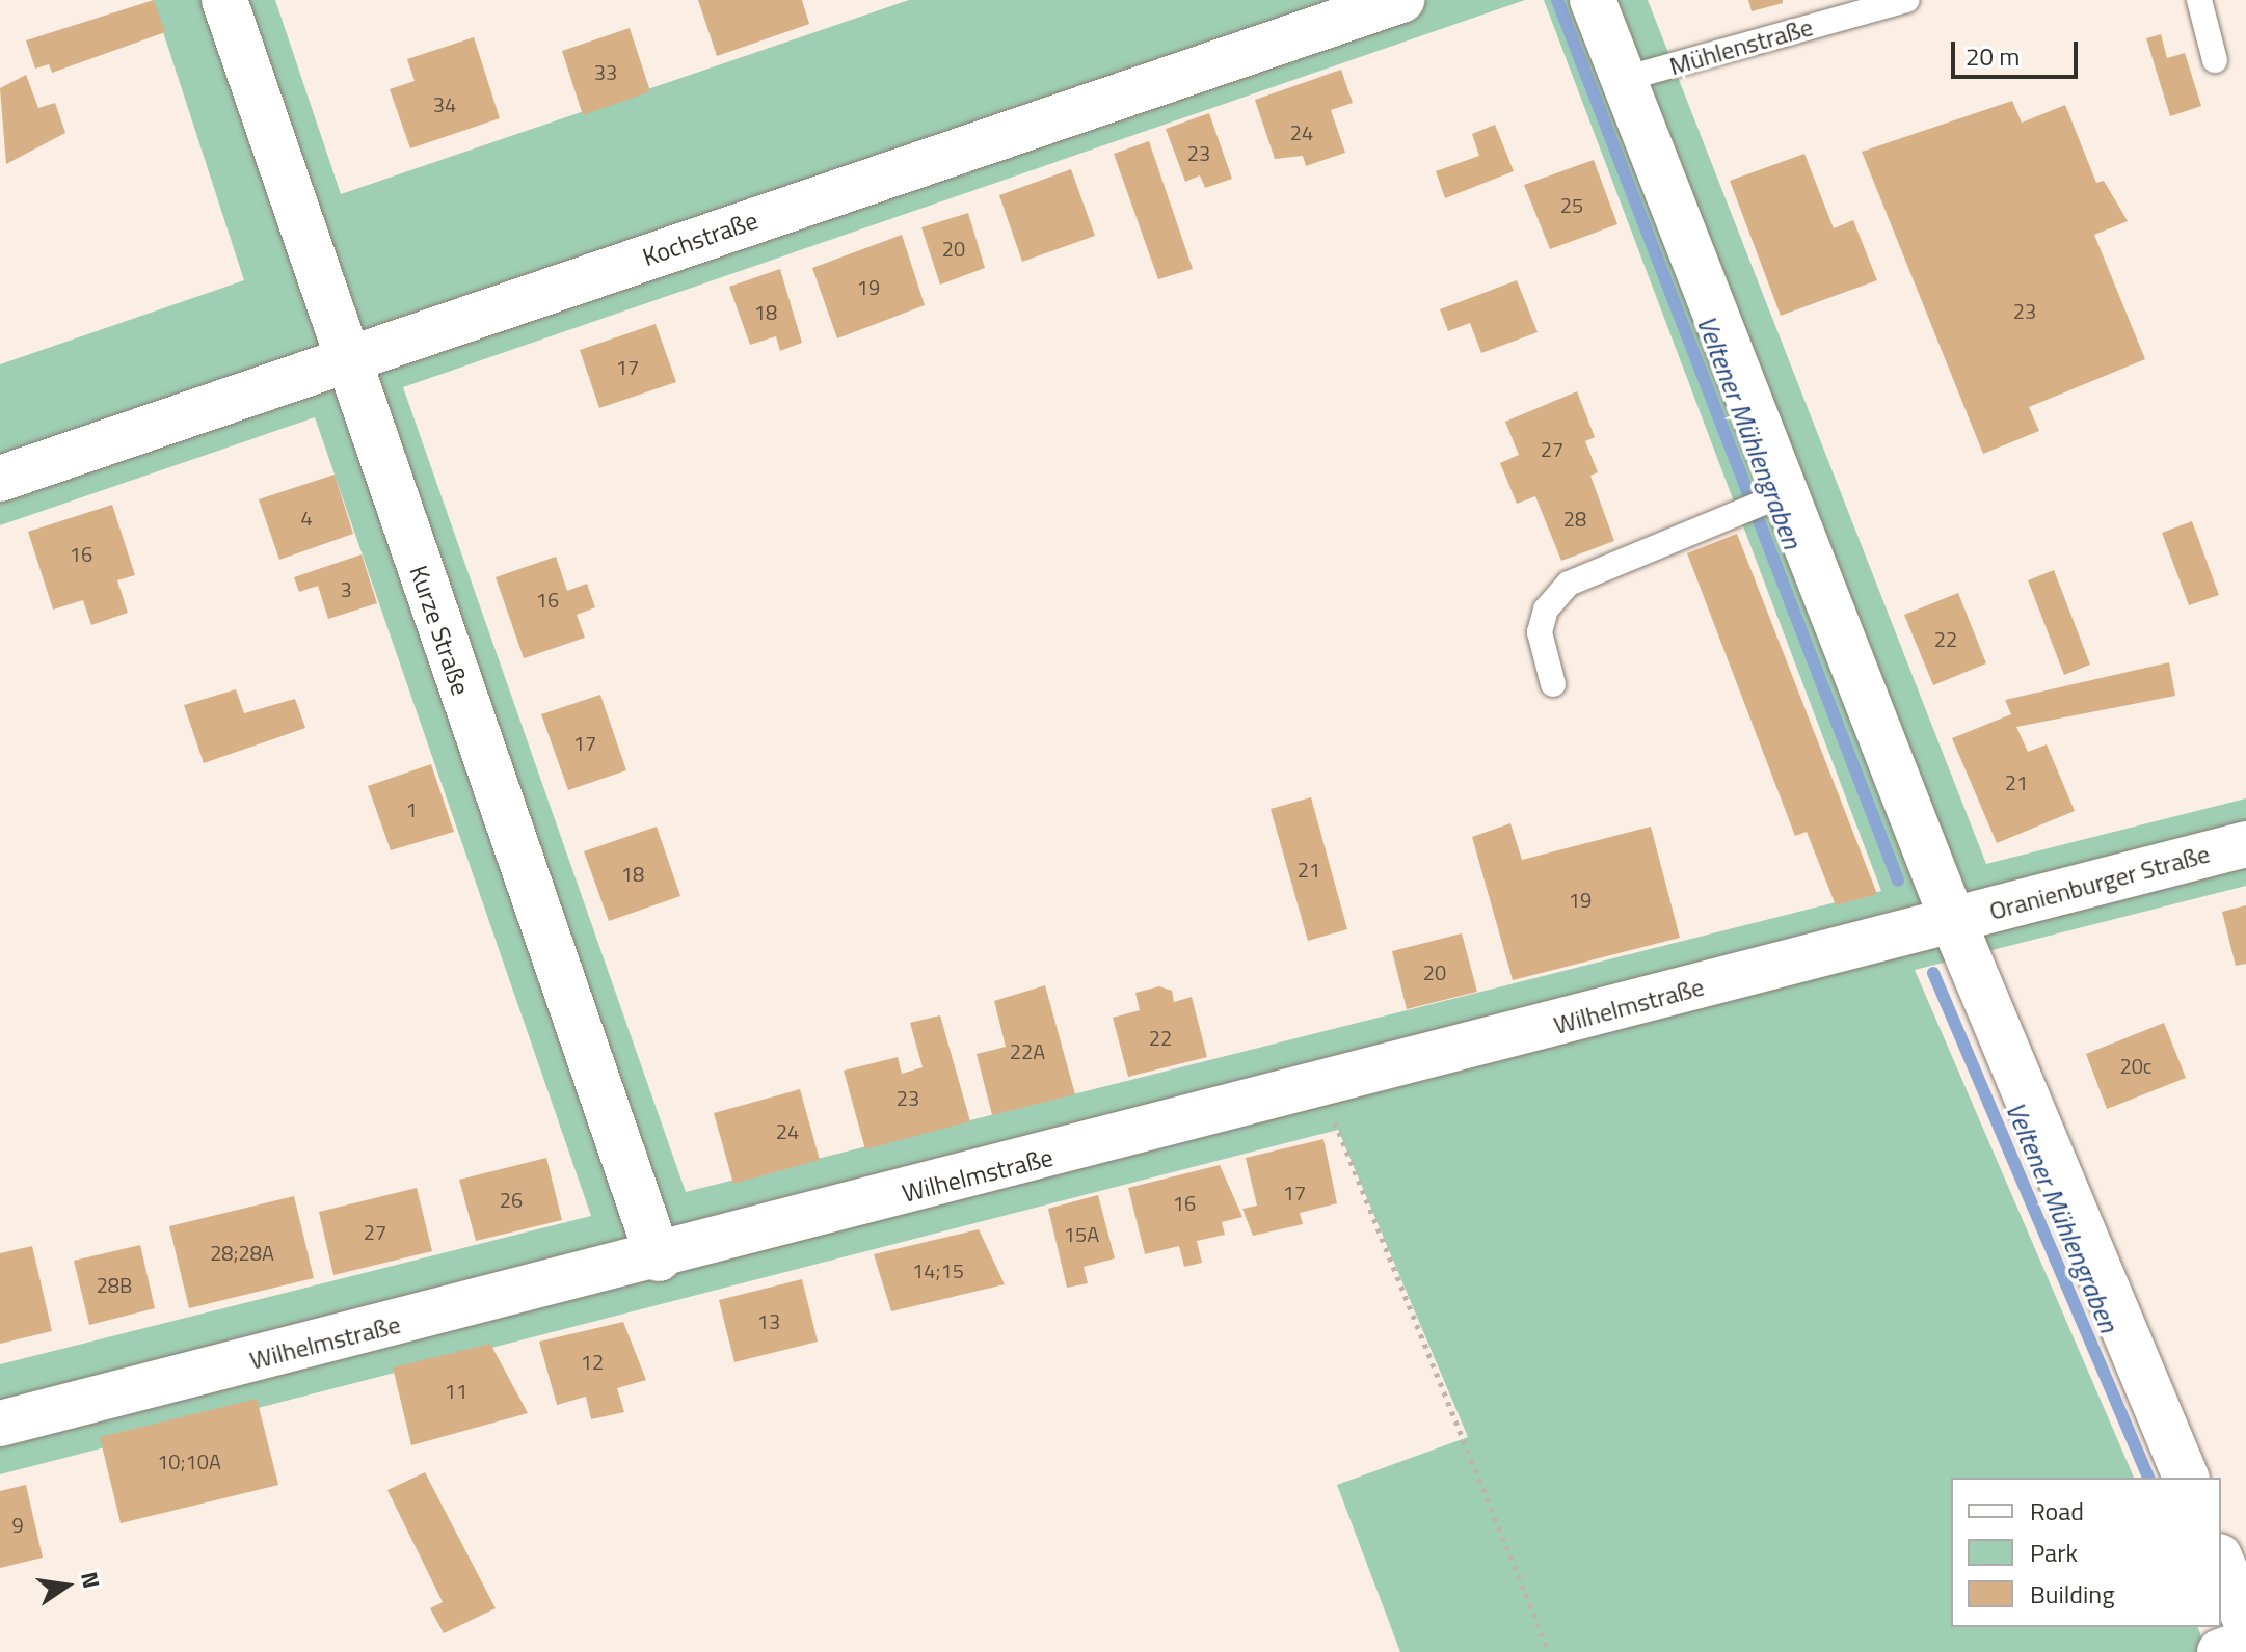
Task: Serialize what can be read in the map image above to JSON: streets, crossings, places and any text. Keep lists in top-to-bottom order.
{
  "streets": {
    "street": [
      "Kochstraße",
      "Kurze Straße",
      "Oranienburger Straße",
      "Wilhelmstraße"
    ],
    "lane": ["Mühlenstraße"]
  },
  "crossings": [
    ["Kochstraße", "Kurze Straße"],
    ["Kurze Straße", "Wilhelmstraße"],
    ["Oranienburger Straße", "Wilhelmstraße"]
  ],
  "water": ["Veltener Mühlengraben"],
  "house_numbers": [
    "33",
    "34",
    "24",
    "23",
    "25",
    "20",
    "19",
    "23",
    "18",
    "17",
    "27",
    "4",
    "28",
    "16",
    "3",
    "16",
    "22",
    "17",
    "21",
    "1",
    "21",
    "18",
    "19",
    "20",
    "22",
    "22A",
    "20c",
    "23",
    "24",
    "17",
    "26",
    "16",
    "27",
    "15A",
    "28;28A",
    "14;15",
    "28B",
    "13",
    "12",
    "11",
    "10;10A",
    "9"
  ],
  "legend": ["Road", "Park", "Building"],
  "scale_bar": "20 m",
  "north": "right"
}
